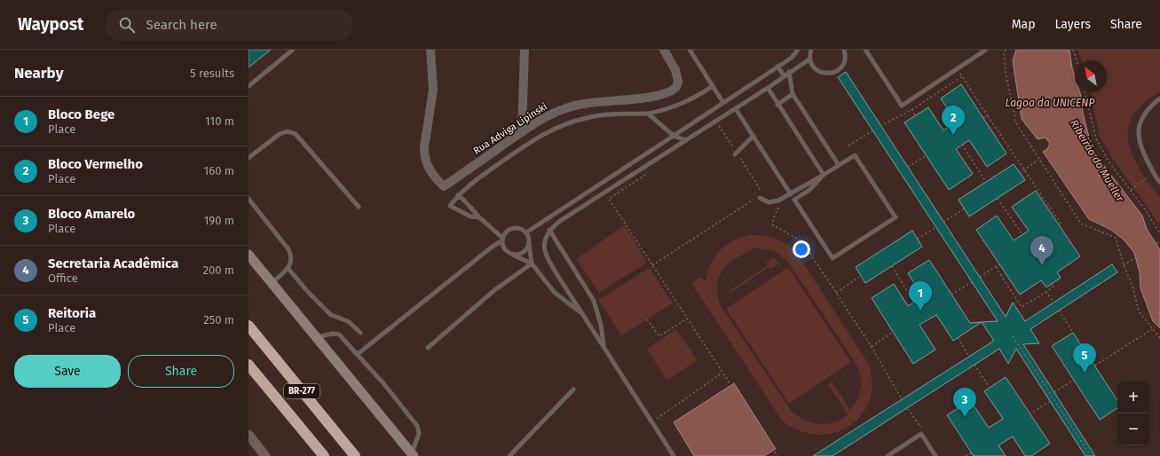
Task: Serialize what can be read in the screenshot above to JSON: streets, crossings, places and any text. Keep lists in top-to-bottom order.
{
  "streets": {
    "highway": ["BR-277"],
    "street": ["Rua Adviga Lipinski"]
  },
  "water": ["Lagoa da UNICENP", "Ribeirão do Mueller"],
  "north": "top left",
  "page": {
    "header": "Waypost",
    "search": "Search here",
    "nav": ["Map", "Layers", "Share"],
    "heading": ["Nearby", "5 results"],
    "list": [
      {
        "mark": "1",
        "name": "Bloco Bege",
        "note": "Place",
        "value": "110 m"
      },
      {
        "mark": "2",
        "name": "Bloco Vermelho",
        "note": "Place",
        "value": "160 m"
      },
      {
        "mark": "3",
        "name": "Bloco Amarelo",
        "note": "Place",
        "value": "190 m"
      },
      {
        "mark": "4",
        "name": "Secretaria Acadêmica",
        "note": "Office",
        "value": "200 m"
      },
      {
        "mark": "5",
        "name": "Reitoria",
        "note": "Place",
        "value": "250 m"
      }
    ],
    "pins": [
      "2",
      "4",
      "1",
      "5",
      "3"
    ],
    "buttons": ["Save", "Share"],
    "map_buttons": ["+", "−"]
  }
}
